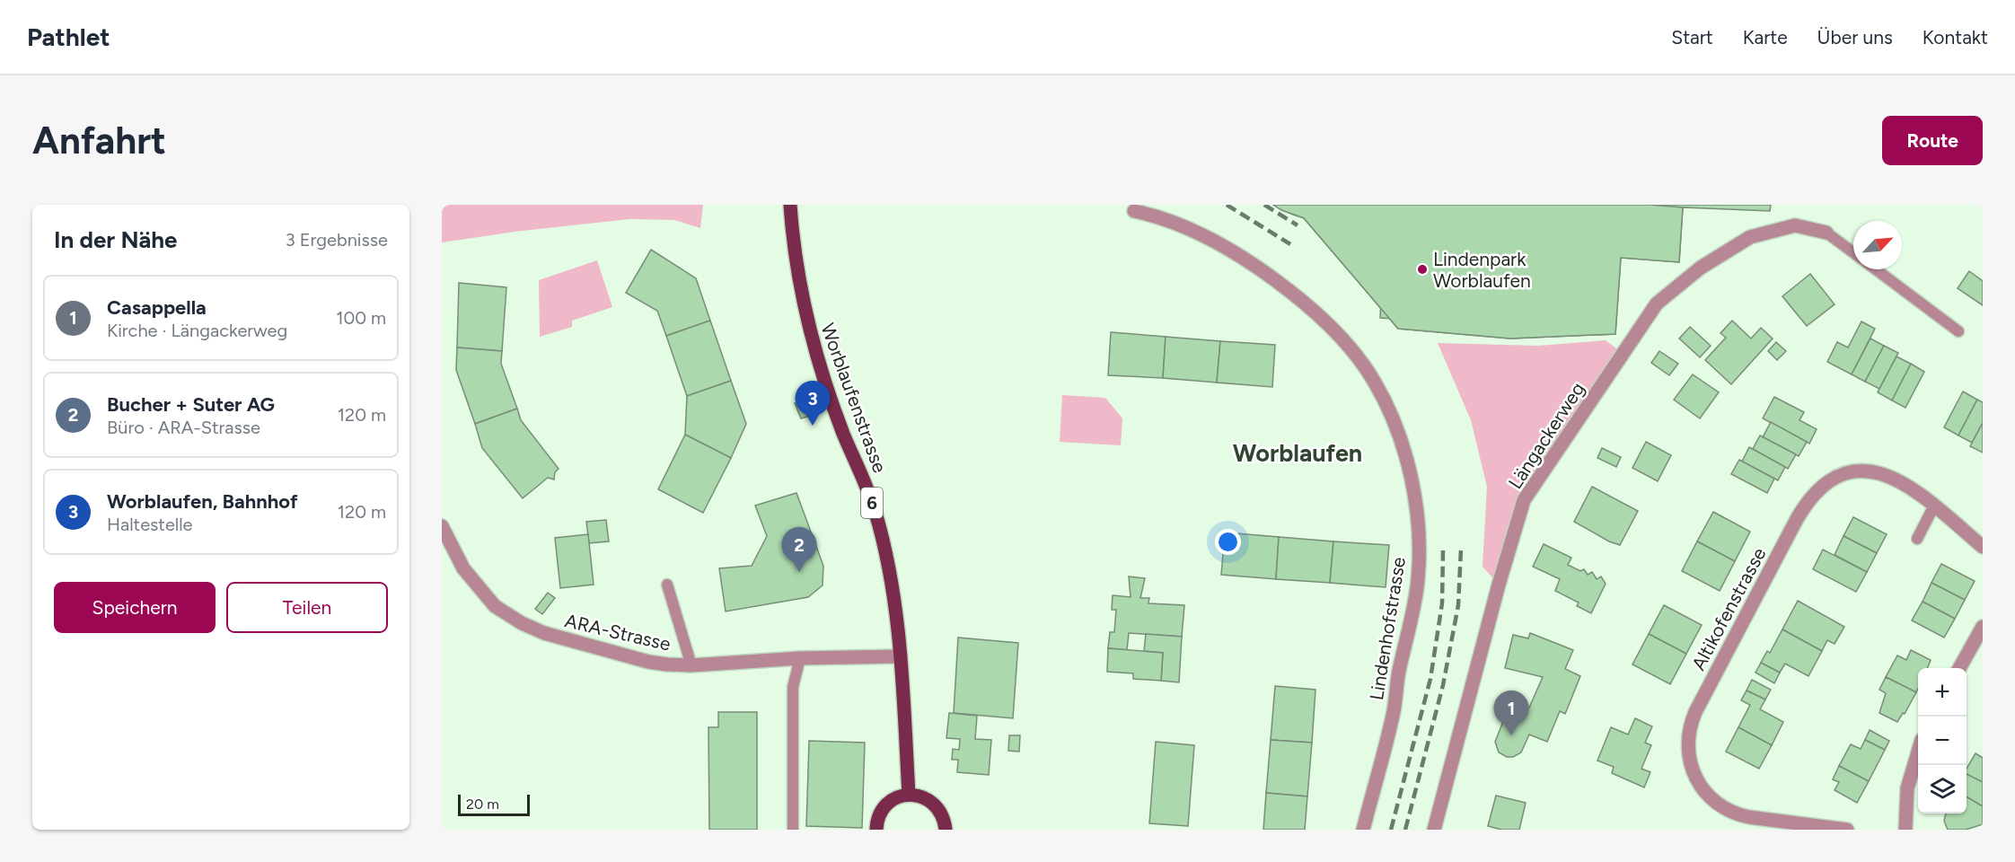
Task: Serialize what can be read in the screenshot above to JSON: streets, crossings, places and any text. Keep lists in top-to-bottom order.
{
  "streets": {
    "main road": ["Worblaufenstrasse", "6"],
    "street": [
      "Längackerweg",
      "Altikofenstrasse",
      "Lindenhofstrasse",
      "ARA-Strasse"
    ]
  },
  "crossings": [
    ["Worblaufenstrasse", "ARA-Strasse"]
  ],
  "districts": ["Worblaufen"],
  "places": ["Lindenpark Worblaufen"],
  "scale_bar": "20 m",
  "north": "top right",
  "page": {
    "header": "Pathlet",
    "nav": [
      "Start",
      "Karte",
      "Über uns",
      "Kontakt"
    ],
    "buttons": [
      "Route",
      ["Speichern", "Teilen"]
    ],
    "title": "Anfahrt",
    "heading": ["In der Nähe", "3 Ergebnisse"],
    "list": [
      {
        "mark": "1",
        "name": "Casappella",
        "note": "Kirche · Längackerweg",
        "value": "100 m"
      },
      {
        "mark": "2",
        "name": "Bucher + Suter AG",
        "note": "Büro · ARA-Strasse",
        "value": "120 m"
      },
      {
        "mark": "3",
        "name": "Worblaufen, Bahnhof",
        "note": "Haltestelle",
        "value": "120 m"
      }
    ],
    "pins": ["3", "2", "1"],
    "map_buttons": ["+", "−"],
    "scale": "20 m"
  }
}
